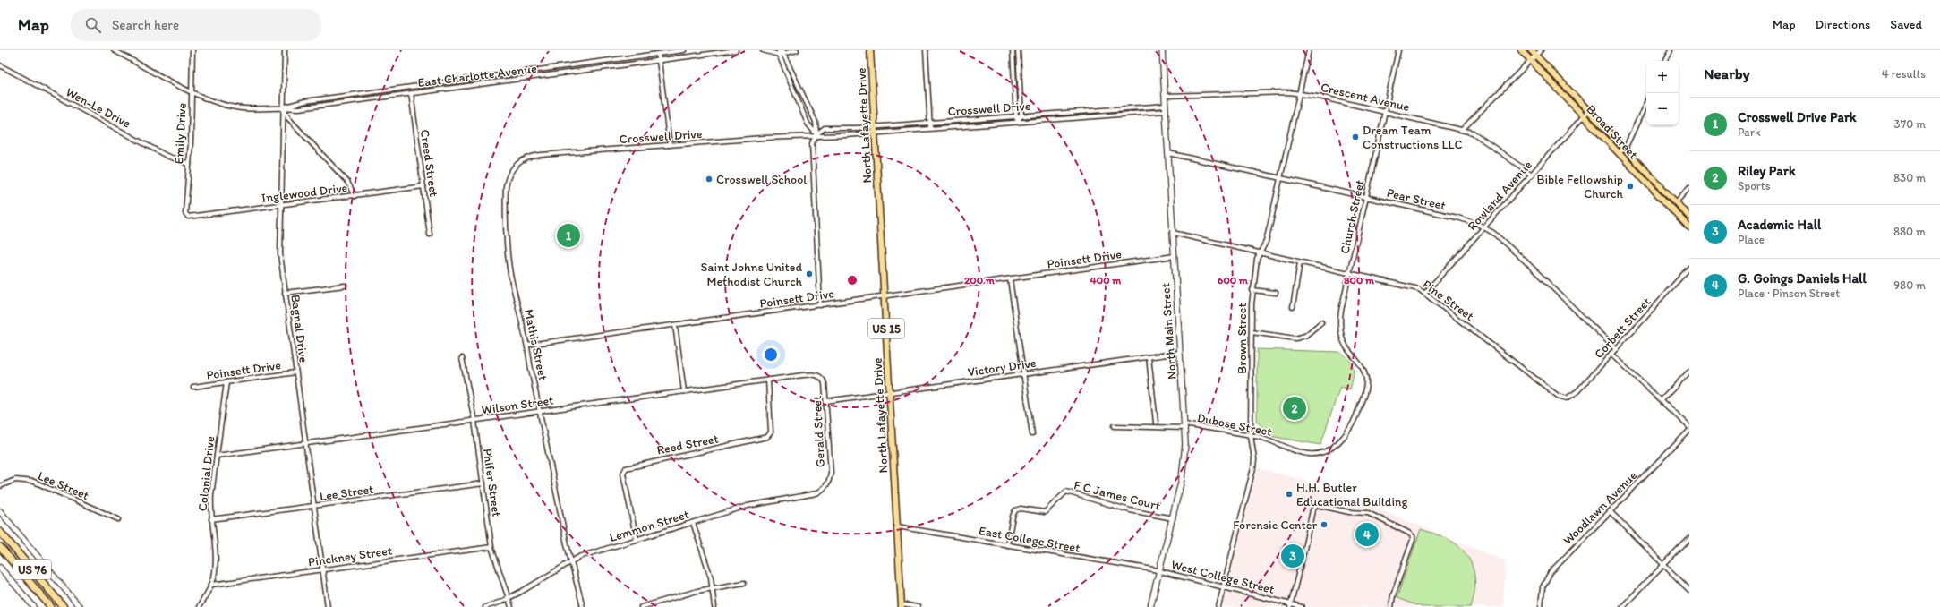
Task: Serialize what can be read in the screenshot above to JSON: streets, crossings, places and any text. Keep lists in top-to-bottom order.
{
  "streets": {
    "highway": ["US 76"],
    "main road": [
      "North Lafayette Drive",
      "Broad Street",
      "US 15",
      "North Main Street"
    ],
    "street": [
      "East Charlotte Avenue",
      "Crescent Avenue",
      "Wen-Le Drive",
      "Crosswell Drive",
      "Emily Drive",
      "Creed Street",
      "Inglewood Drive",
      "Rowland Avenue",
      "Pear Street",
      "Church Street",
      "Poinsett Drive",
      "Pine Street",
      "Corbett Street",
      "Bagnal Drive",
      "Brown Street",
      "Mathis Street",
      "Victory Drive",
      "Wilson Street",
      "Dubose Street",
      "Gerald Street",
      "Reed Street",
      "Colonial Drive",
      "Phifer Street",
      "Lee Street",
      "F C James Court",
      "Woodlawn Avenue",
      "Lemmon Street",
      "East College Street",
      "Pinckney Street",
      "West College Street"
    ]
  },
  "crossings": [
    ["East Charlotte Avenue", "Emily Drive"],
    ["East Charlotte Avenue", "Creed Street"],
    ["East Charlotte Avenue", "Bagnal Drive"],
    ["Crescent Avenue", "Rowland Avenue"],
    ["Crescent Avenue", "Church Street"],
    ["Crescent Avenue", "North Main Street"],
    ["Crescent Avenue", "Brown Street"],
    ["Wen-Le Drive", "Emily Drive"],
    ["Crosswell Drive", "North Lafayette Drive"],
    ["Crosswell Drive", "North Main Street"],
    ["Crosswell Drive", "Mathis Street"],
    ["North Lafayette Drive", "Poinsett Drive"],
    ["North Lafayette Drive", "Victory Drive"],
    ["North Lafayette Drive", "East College Street"],
    ["Broad Street", "Rowland Avenue"],
    ["Emily Drive", "Inglewood Drive"],
    ["Creed Street", "Inglewood Drive"],
    ["Inglewood Drive", "Bagnal Drive"],
    ["Rowland Avenue", "Pear Street"],
    ["Rowland Avenue", "Pine Street"],
    ["Pear Street", "Church Street"],
    ["Pear Street", "Corbett Street"],
    ["Pear Street", "North Main Street"],
    ["Pear Street", "Brown Street"],
    ["Church Street", "Pine Street"],
    ["Church Street", "Dubose Street"],
    ["Poinsett Drive", "Bagnal Drive"],
    ["Poinsett Drive", "North Main Street"],
    ["Poinsett Drive", "Mathis Street"],
    ["Poinsett Drive", "Colonial Drive"],
    ["Pine Street", "Corbett Street"],
    ["Pine Street", "North Main Street"],
    ["Pine Street", "Brown Street"],
    ["Bagnal Drive", "Wilson Street"],
    ["Bagnal Drive", "Lee Street"],
    ["Bagnal Drive", "Pinckney Street"],
    ["North Main Street", "Victory Drive"],
    ["North Main Street", "Dubose Street"],
    ["North Main Street", "F C James Court"],
    ["North Main Street", "East College Street"],
    ["North Main Street", "West College Street"],
    ["Brown Street", "Dubose Street"],
    ["Brown Street", "West College Street"],
    ["Mathis Street", "Wilson Street"],
    ["Mathis Street", "Lemmon Street"],
    ["Victory Drive", "Gerald Street"],
    ["Wilson Street", "Gerald Street"],
    ["Wilson Street", "Reed Street"],
    ["Wilson Street", "Colonial Drive"],
    ["Wilson Street", "Phifer Street"],
    ["Gerald Street", "Lemmon Street"],
    ["Reed Street", "Lemmon Street"],
    ["Colonial Drive", "Lee Street"],
    ["Colonial Drive", "Pinckney Street"],
    ["Phifer Street", "Lee Street"],
    ["Phifer Street", "Lemmon Street"],
    ["Phifer Street", "Pinckney Street"],
    ["F C James Court", "East College Street"],
    ["East College Street", "West College Street"]
  ],
  "places": [
    "Dream Team Constructions LLC",
    "Crosswell School",
    "Bible Fellowship Church",
    "Saint Johns United Methodist Church",
    "H.H. Butler Educational Building",
    "Forensic Center"
  ],
  "page": {
    "header": "Map",
    "search": "Search here",
    "nav": ["Map", "Directions", "Saved"],
    "heading": ["Nearby", "4 results"],
    "map_buttons": ["+", "−"],
    "list": [
      {
        "mark": "1",
        "name": "Crosswell Drive Park",
        "note": "Park",
        "value": "370 m"
      },
      {
        "mark": "2",
        "name": "Riley Park",
        "note": "Sports",
        "value": "830 m"
      },
      {
        "mark": "3",
        "name": "Academic Hall",
        "note": "Place",
        "value": "880 m"
      },
      {
        "mark": "4",
        "name": "G. Goings Daniels Hall",
        "note": "Place · Pinson Street",
        "value": "980 m"
      }
    ],
    "pins": [
      "1",
      "2",
      "4",
      "3"
    ]
  },
  "rings": [
    "200 m",
    "400 m",
    "600 m",
    "800 m"
  ]
}
